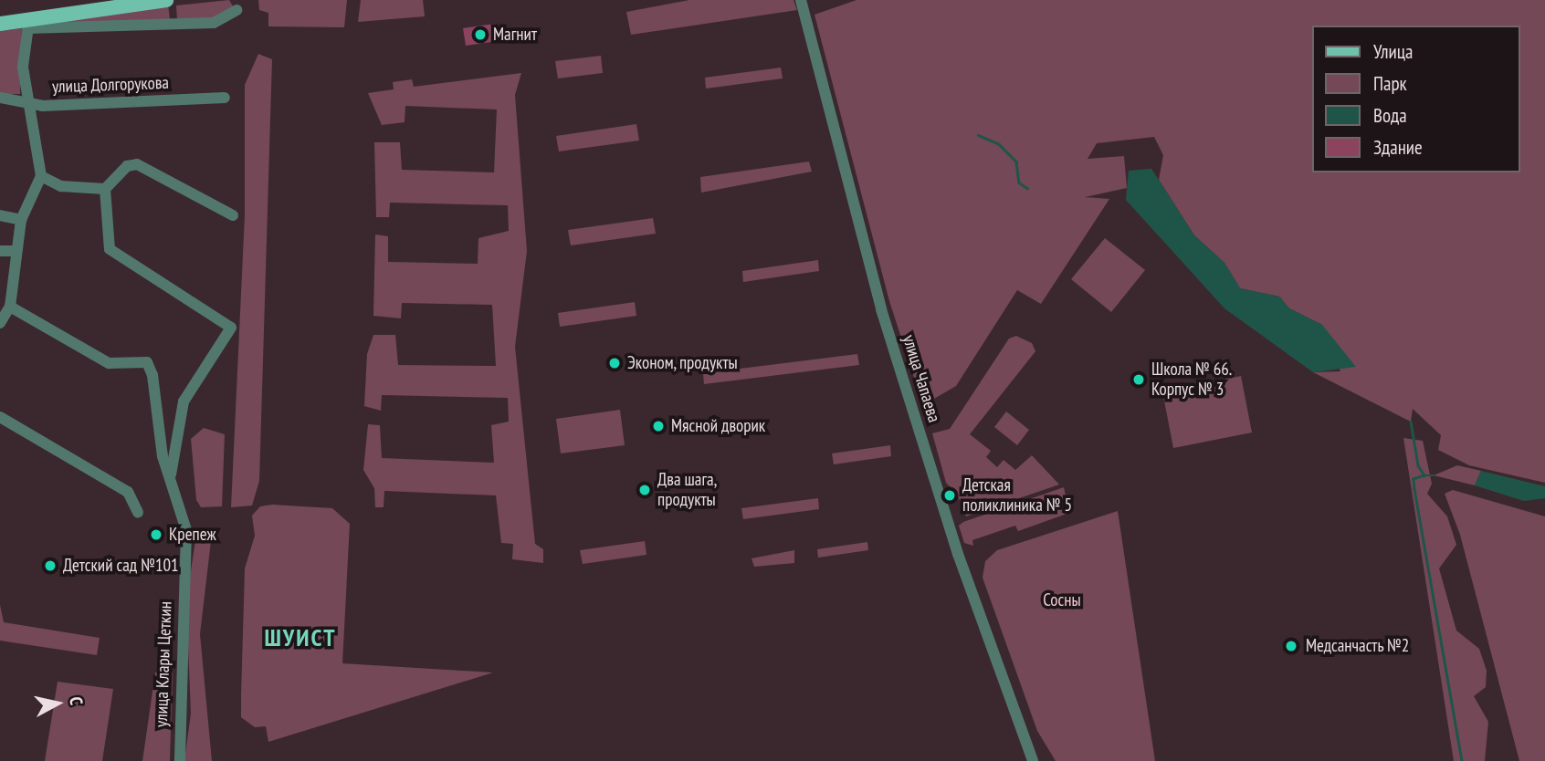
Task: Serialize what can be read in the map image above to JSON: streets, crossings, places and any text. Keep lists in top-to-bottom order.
{
  "streets": {
    "street": ["улица Долгорукова", "улица Чапаева", "улица Клары Цеткин"]
  },
  "districts": ["ШУИСТ"],
  "parks": ["Сосны"],
  "places": [
    "Магнит",
    "Эконом, продукты",
    "Школа № 66. Корпус № 3",
    "Мясной дворик",
    "Два шага, продукты",
    "Детская поликлиника № 5",
    "Крепеж",
    "Детский сад №101",
    "Медсанчасть №2"
  ],
  "legend": [
    "Улица",
    "Парк",
    "Вода",
    "Здание"
  ],
  "north": "right"
}
